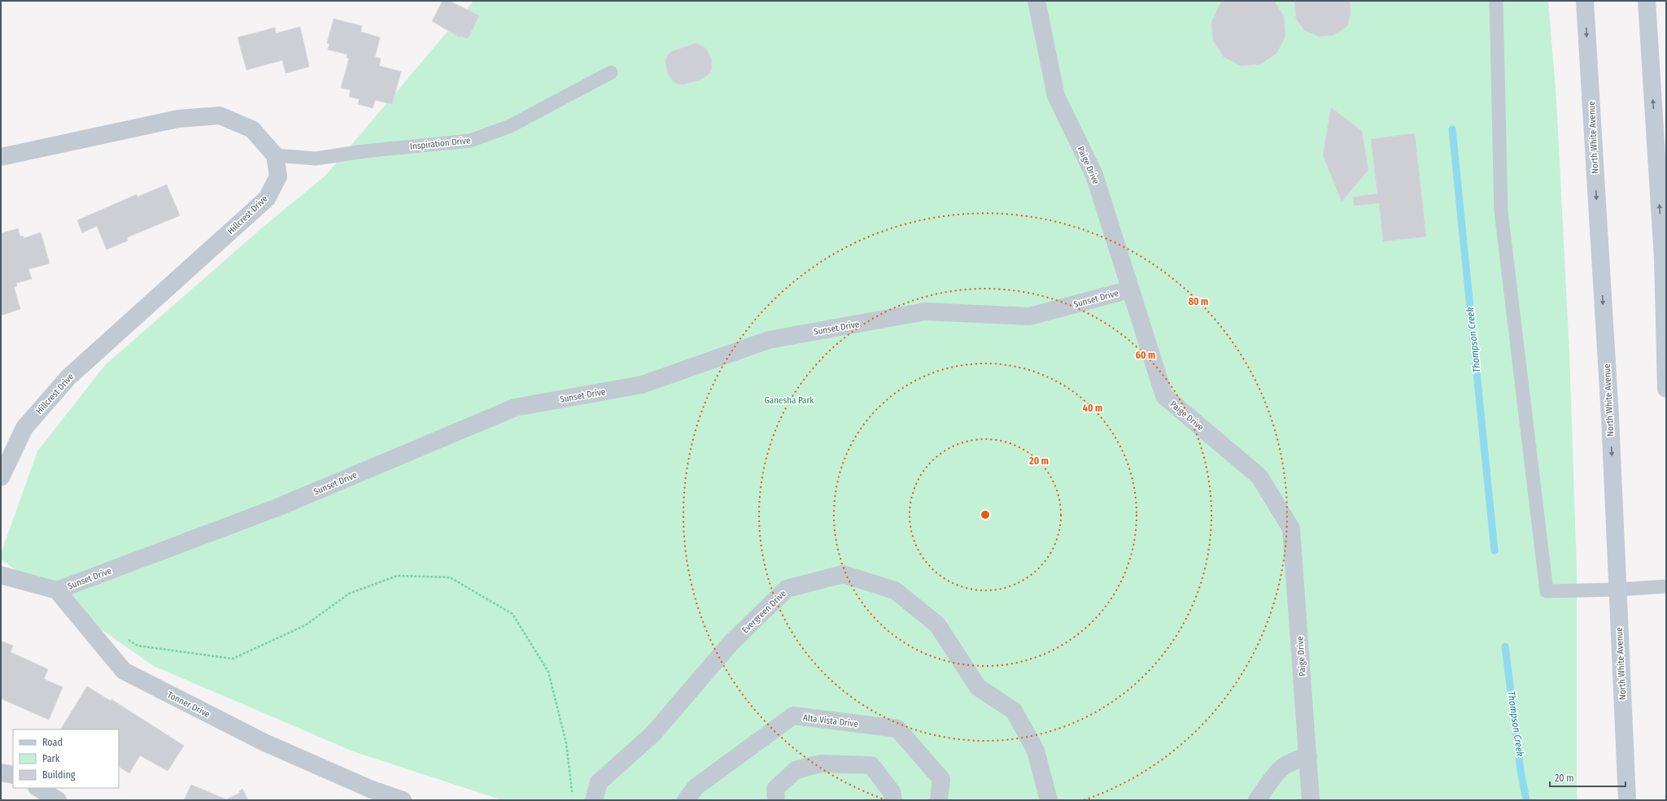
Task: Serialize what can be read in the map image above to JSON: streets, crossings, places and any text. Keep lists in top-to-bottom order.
{
  "streets": {
    "main road": ["North White Avenue"],
    "street": [
      "Paige Drive",
      "Hillcrest Drive",
      "Sunset Drive",
      "Evergreen Drive",
      "Tonner Drive",
      "Alta Vista Drive"
    ],
    "lane": ["Inspiration Drive"]
  },
  "crossings": [
    ["Inspiration Drive", "Hillcrest Drive"],
    ["Paige Drive", "Sunset Drive"],
    ["Sunset Drive", "Tonner Drive"]
  ],
  "water": ["Thompson Creek"],
  "parks": ["Ganesha Park"],
  "legend": ["Road", "Park", "Building"],
  "scale_bar": "20 m",
  "rings": [
    "80 m",
    "60 m",
    "40 m",
    "20 m"
  ]
}
